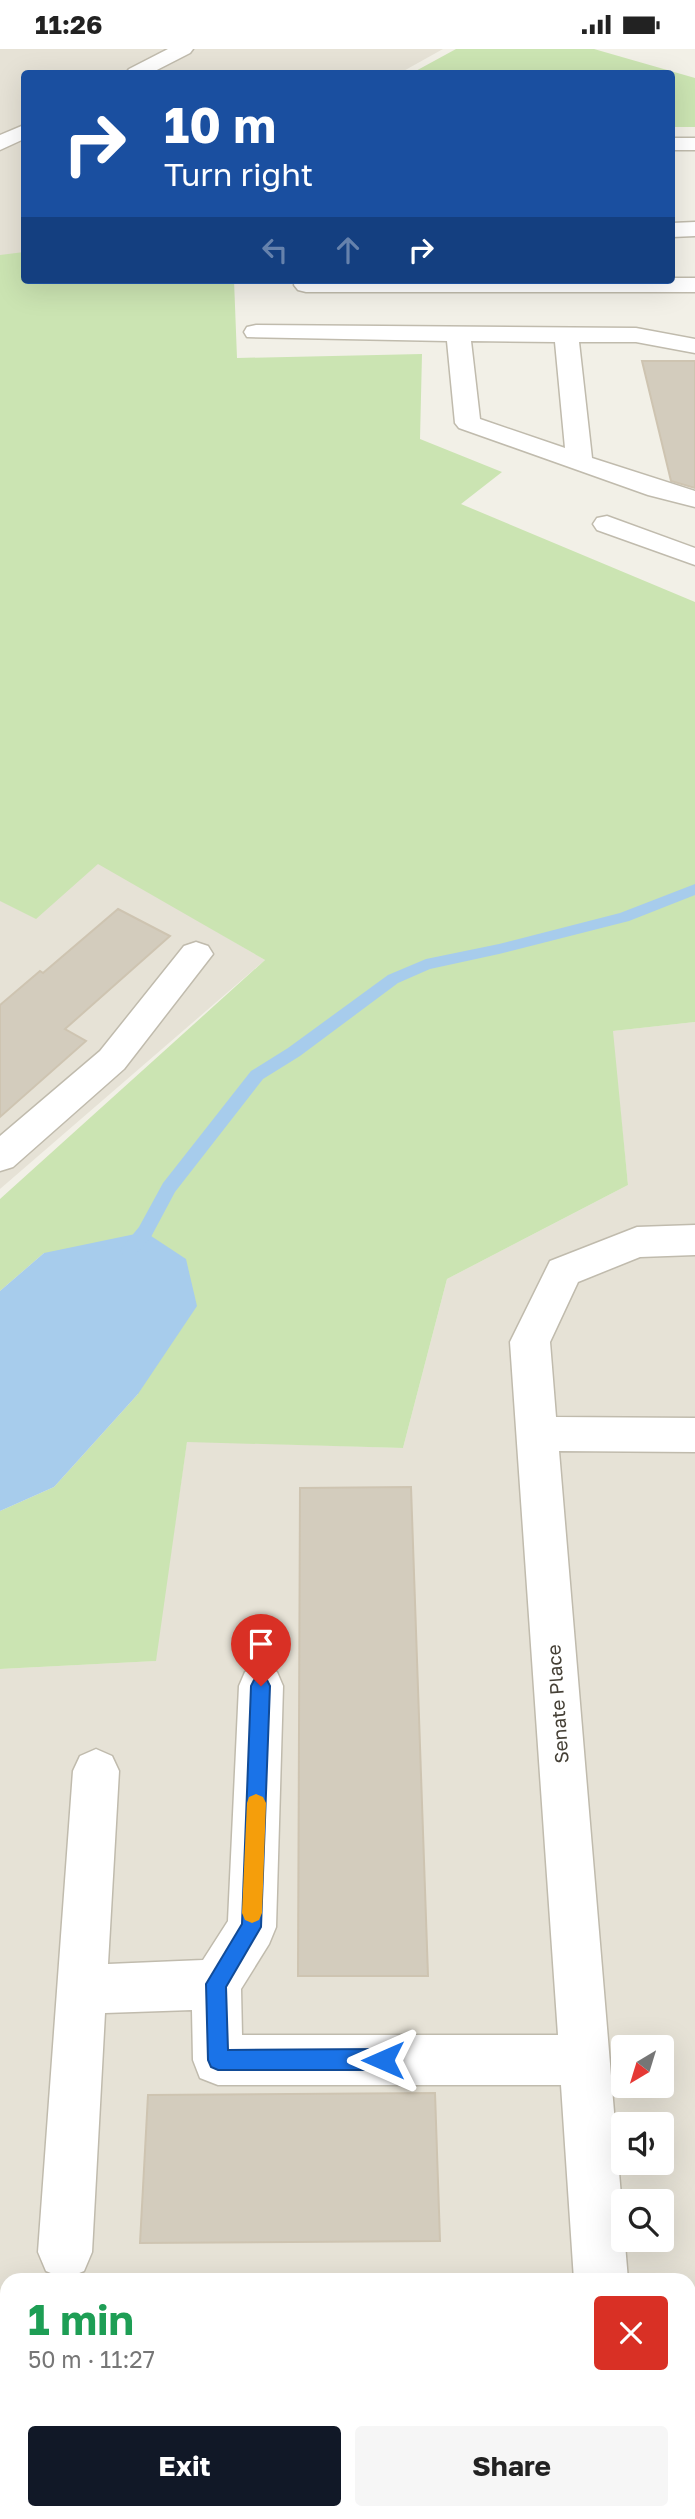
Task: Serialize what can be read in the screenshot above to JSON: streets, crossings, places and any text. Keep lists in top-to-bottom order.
{
  "streets": {
    "street": ["Senate Place"]
  },
  "north": "bottom left",
  "page": {
    "status": "11:26",
    "turn": ["10 m", "Turn right"],
    "heading": ["1 min", "50 m · 11:27"],
    "buttons": ["Exit", "Share"]
  }
}
